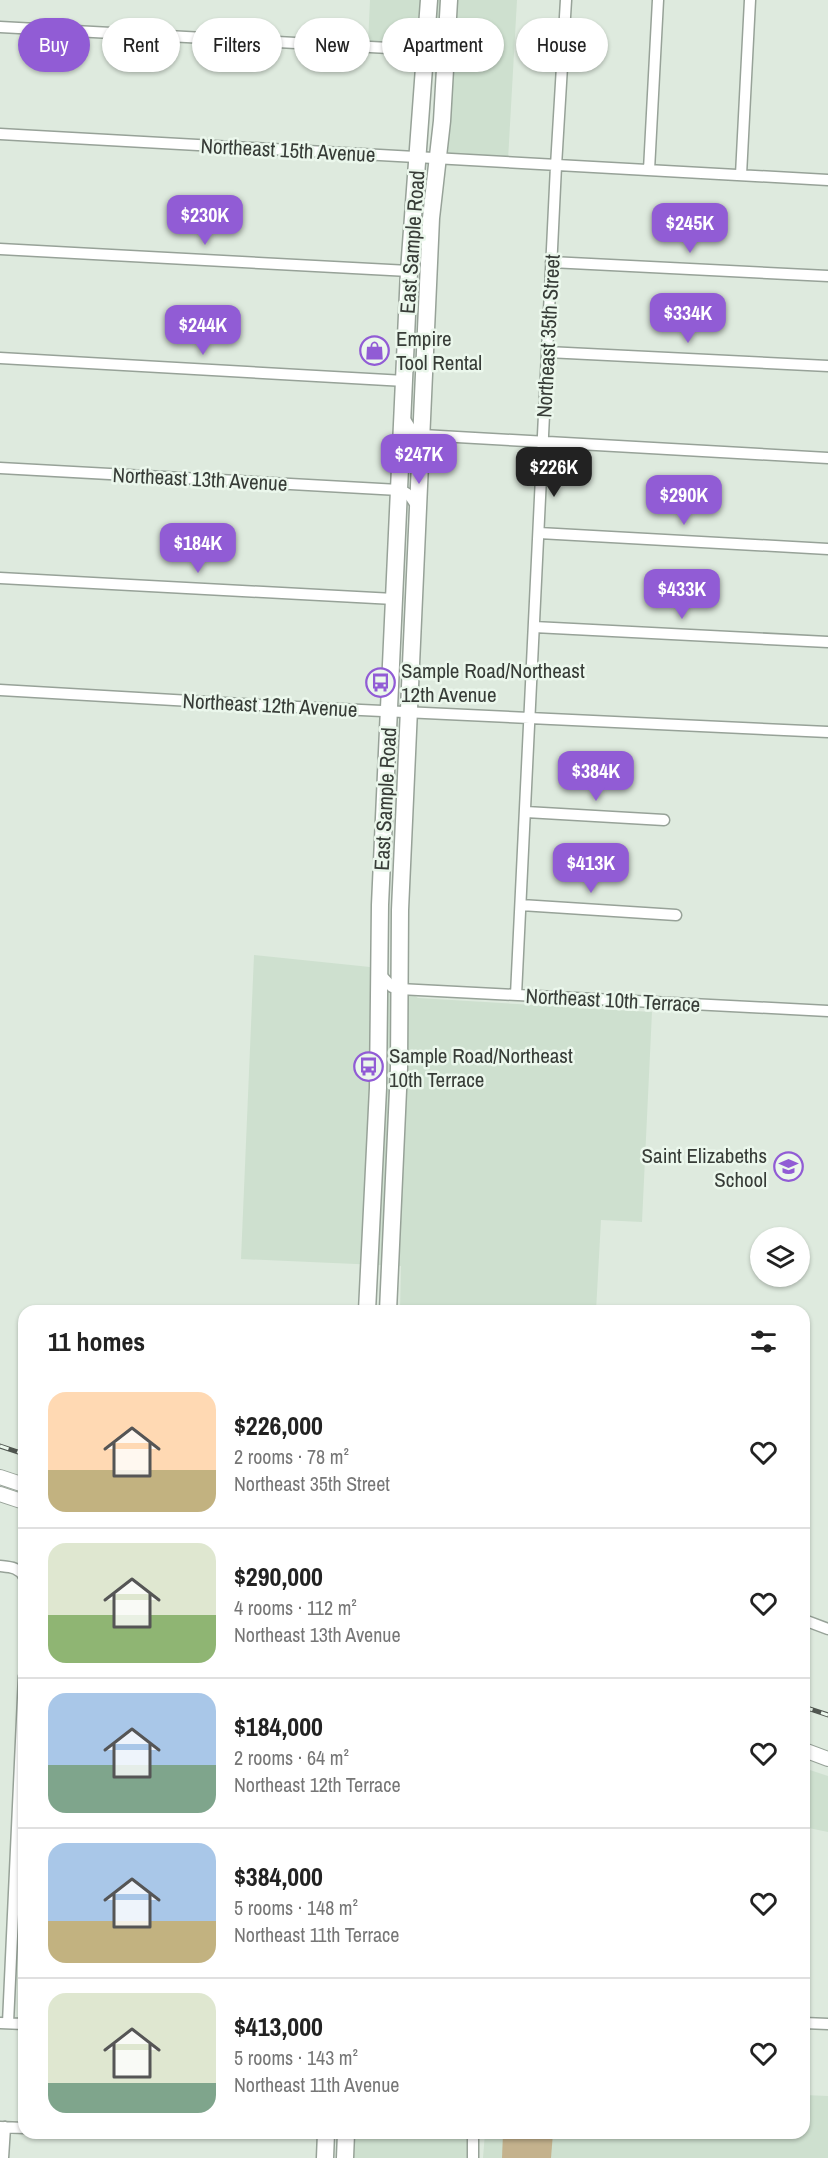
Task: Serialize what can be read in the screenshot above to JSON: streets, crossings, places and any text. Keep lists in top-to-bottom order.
{
  "streets": {
    "main road": ["East Sample Road"],
    "street": [
      "Northeast 15th Avenue",
      "Northeast 35th Street",
      "Northeast 13th Avenue",
      "Northeast 12th Avenue",
      "Northeast 10th Terrace"
    ]
  },
  "crossings": [
    ["Northeast 15th Avenue", "East Sample Road"],
    ["Northeast 15th Avenue", "Northeast 35th Street"],
    ["East Sample Road", "Northeast 13th Avenue"],
    ["East Sample Road", "Northeast 12th Avenue"],
    ["East Sample Road", "Northeast 10th Terrace"],
    ["Northeast 35th Street", "Northeast 12th Avenue"],
    ["Northeast 35th Street", "Northeast 10th Terrace"]
  ],
  "places": {
    "shop": ["Empire Tool Rental"],
    "bus stop": ["Sample Road/Northeast 12th Avenue", "Sample Road/Northeast 10th Terrace"],
    "school or university": ["Saint Elizabeths School"]
  },
  "page": {
    "chip": [
      "Buy",
      "Rent",
      "Filters",
      "New",
      "Apartment",
      "House"
    ],
    "price": [
      "$230K",
      "$245K",
      "$334K",
      "$244K",
      "$247K",
      "$226K",
      "$290K",
      "$184K",
      "$433K",
      "$384K",
      "$413K"
    ],
    "heading": "11 homes",
    "list": [
      {
        "name": "$226,000",
        "note": "2 rooms · 78 m² · Northeast 35th Street"
      },
      {
        "name": "$290,000",
        "note": "4 rooms · 112 m² · Northeast 13th Avenue"
      },
      {
        "name": "$184,000",
        "note": "2 rooms · 64 m² · Northeast 12th Terrace"
      },
      {
        "name": "$384,000",
        "note": "5 rooms · 148 m² · Northeast 11th Terrace"
      },
      {
        "name": "$413,000",
        "note": "5 rooms · 143 m² · Northeast 11th Avenue"
      }
    ]
  }
}
